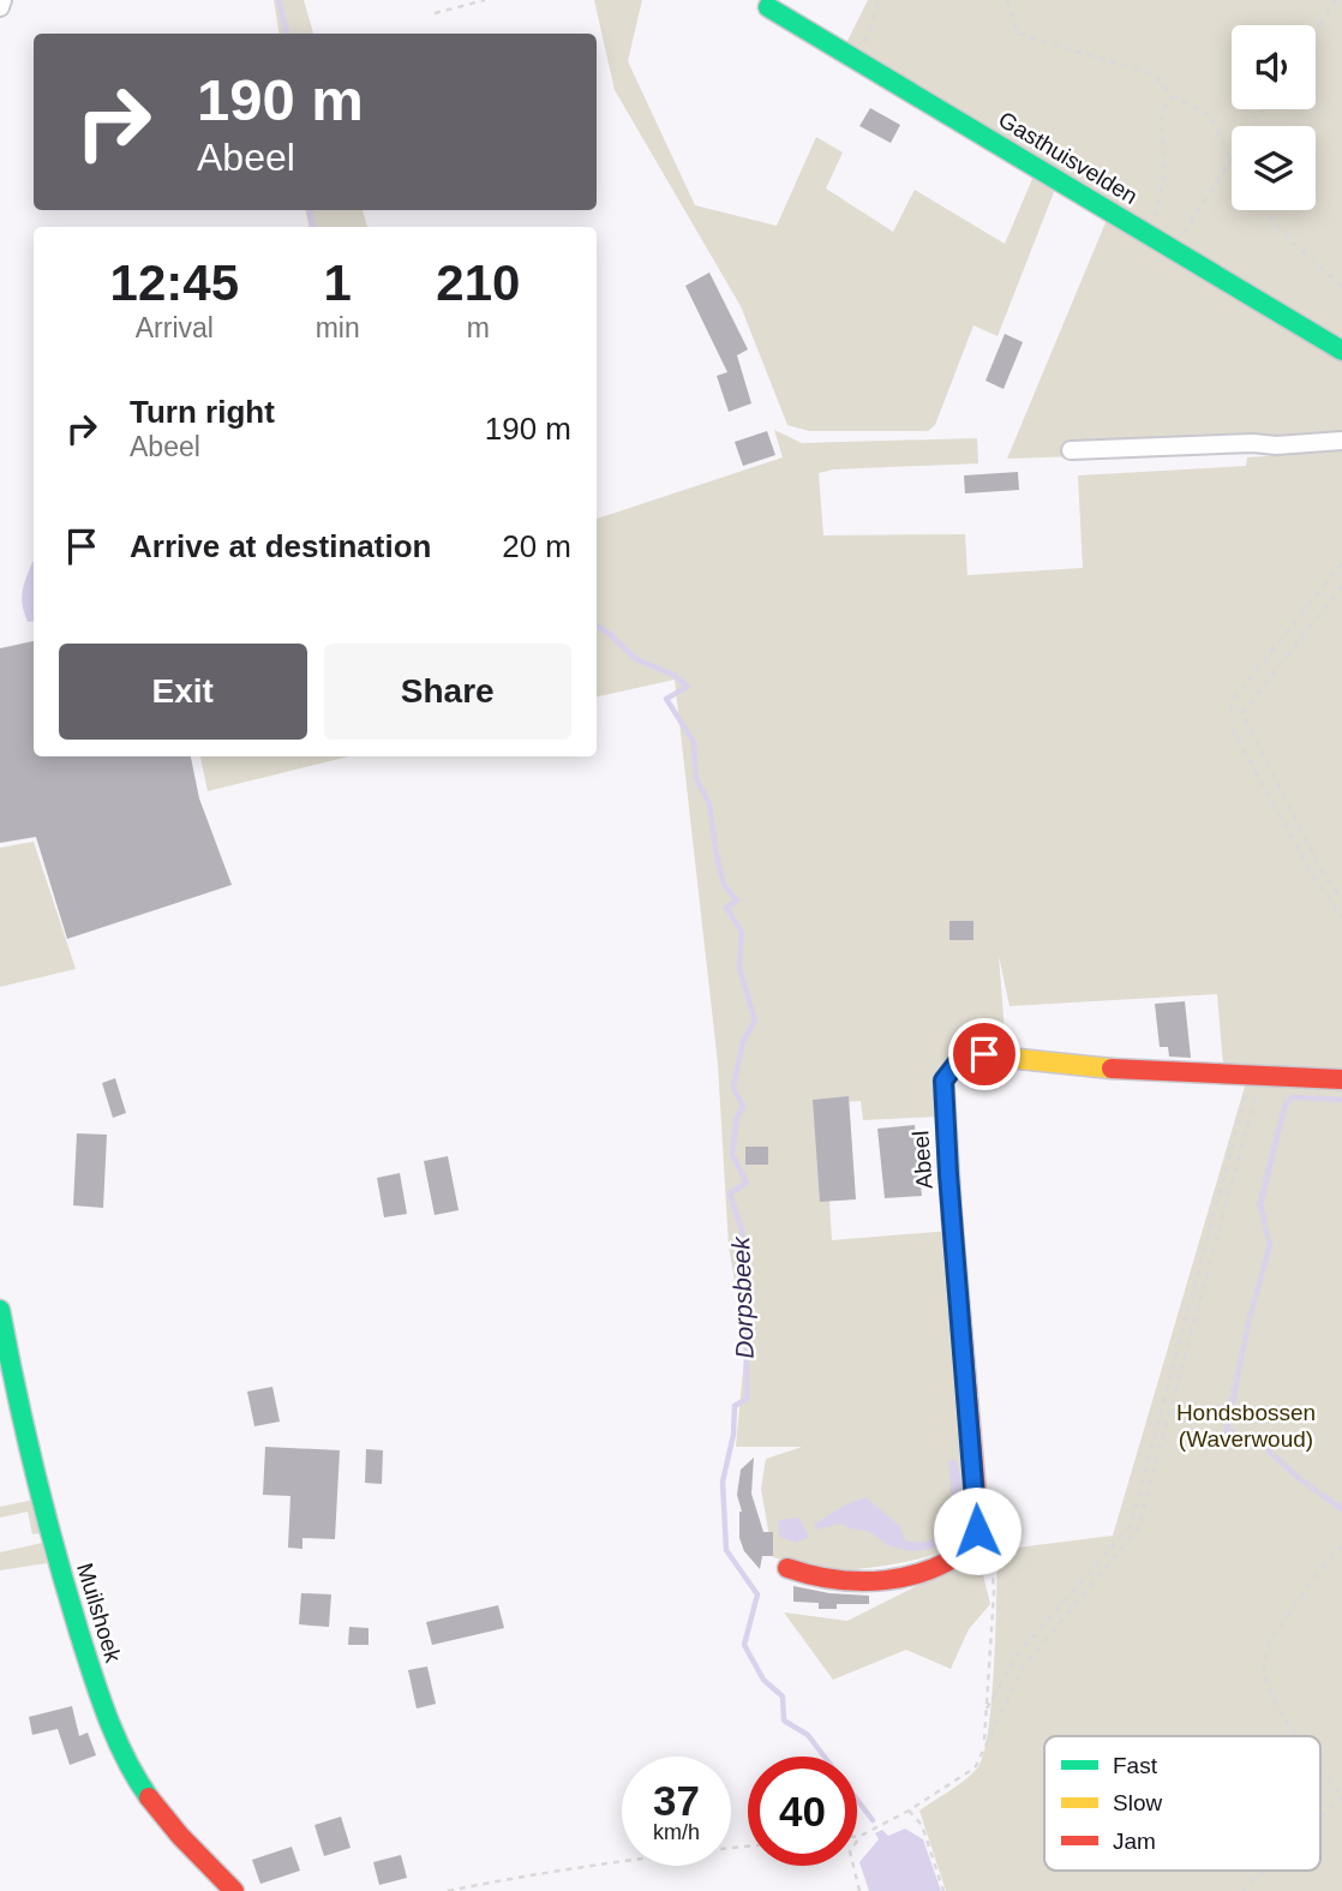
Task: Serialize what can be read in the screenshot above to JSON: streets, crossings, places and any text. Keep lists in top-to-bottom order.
{
  "streets": {
    "street": ["Gasthuisvelden", "Abeel", "Muilshoek"]
  },
  "water": ["Dorpsbeek"],
  "parks": ["Hondsbossen (Waverwoud)"],
  "legend": ["Fast", "Slow", "Jam"],
  "page": {
    "turn": ["190 m", "Abeel"],
    "eta": [
      "12:45",
      "Arrival",
      "1",
      "min",
      "210",
      "m"
    ],
    "list": [
      {
        "name": "Turn right",
        "note": "Abeel",
        "value": "190 m"
      },
      {
        "name": "Arrive at destination",
        "value": "20 m"
      }
    ],
    "buttons": ["Exit", "Share"],
    "speed": "37 km/h",
    "limit": "40"
  }
}
